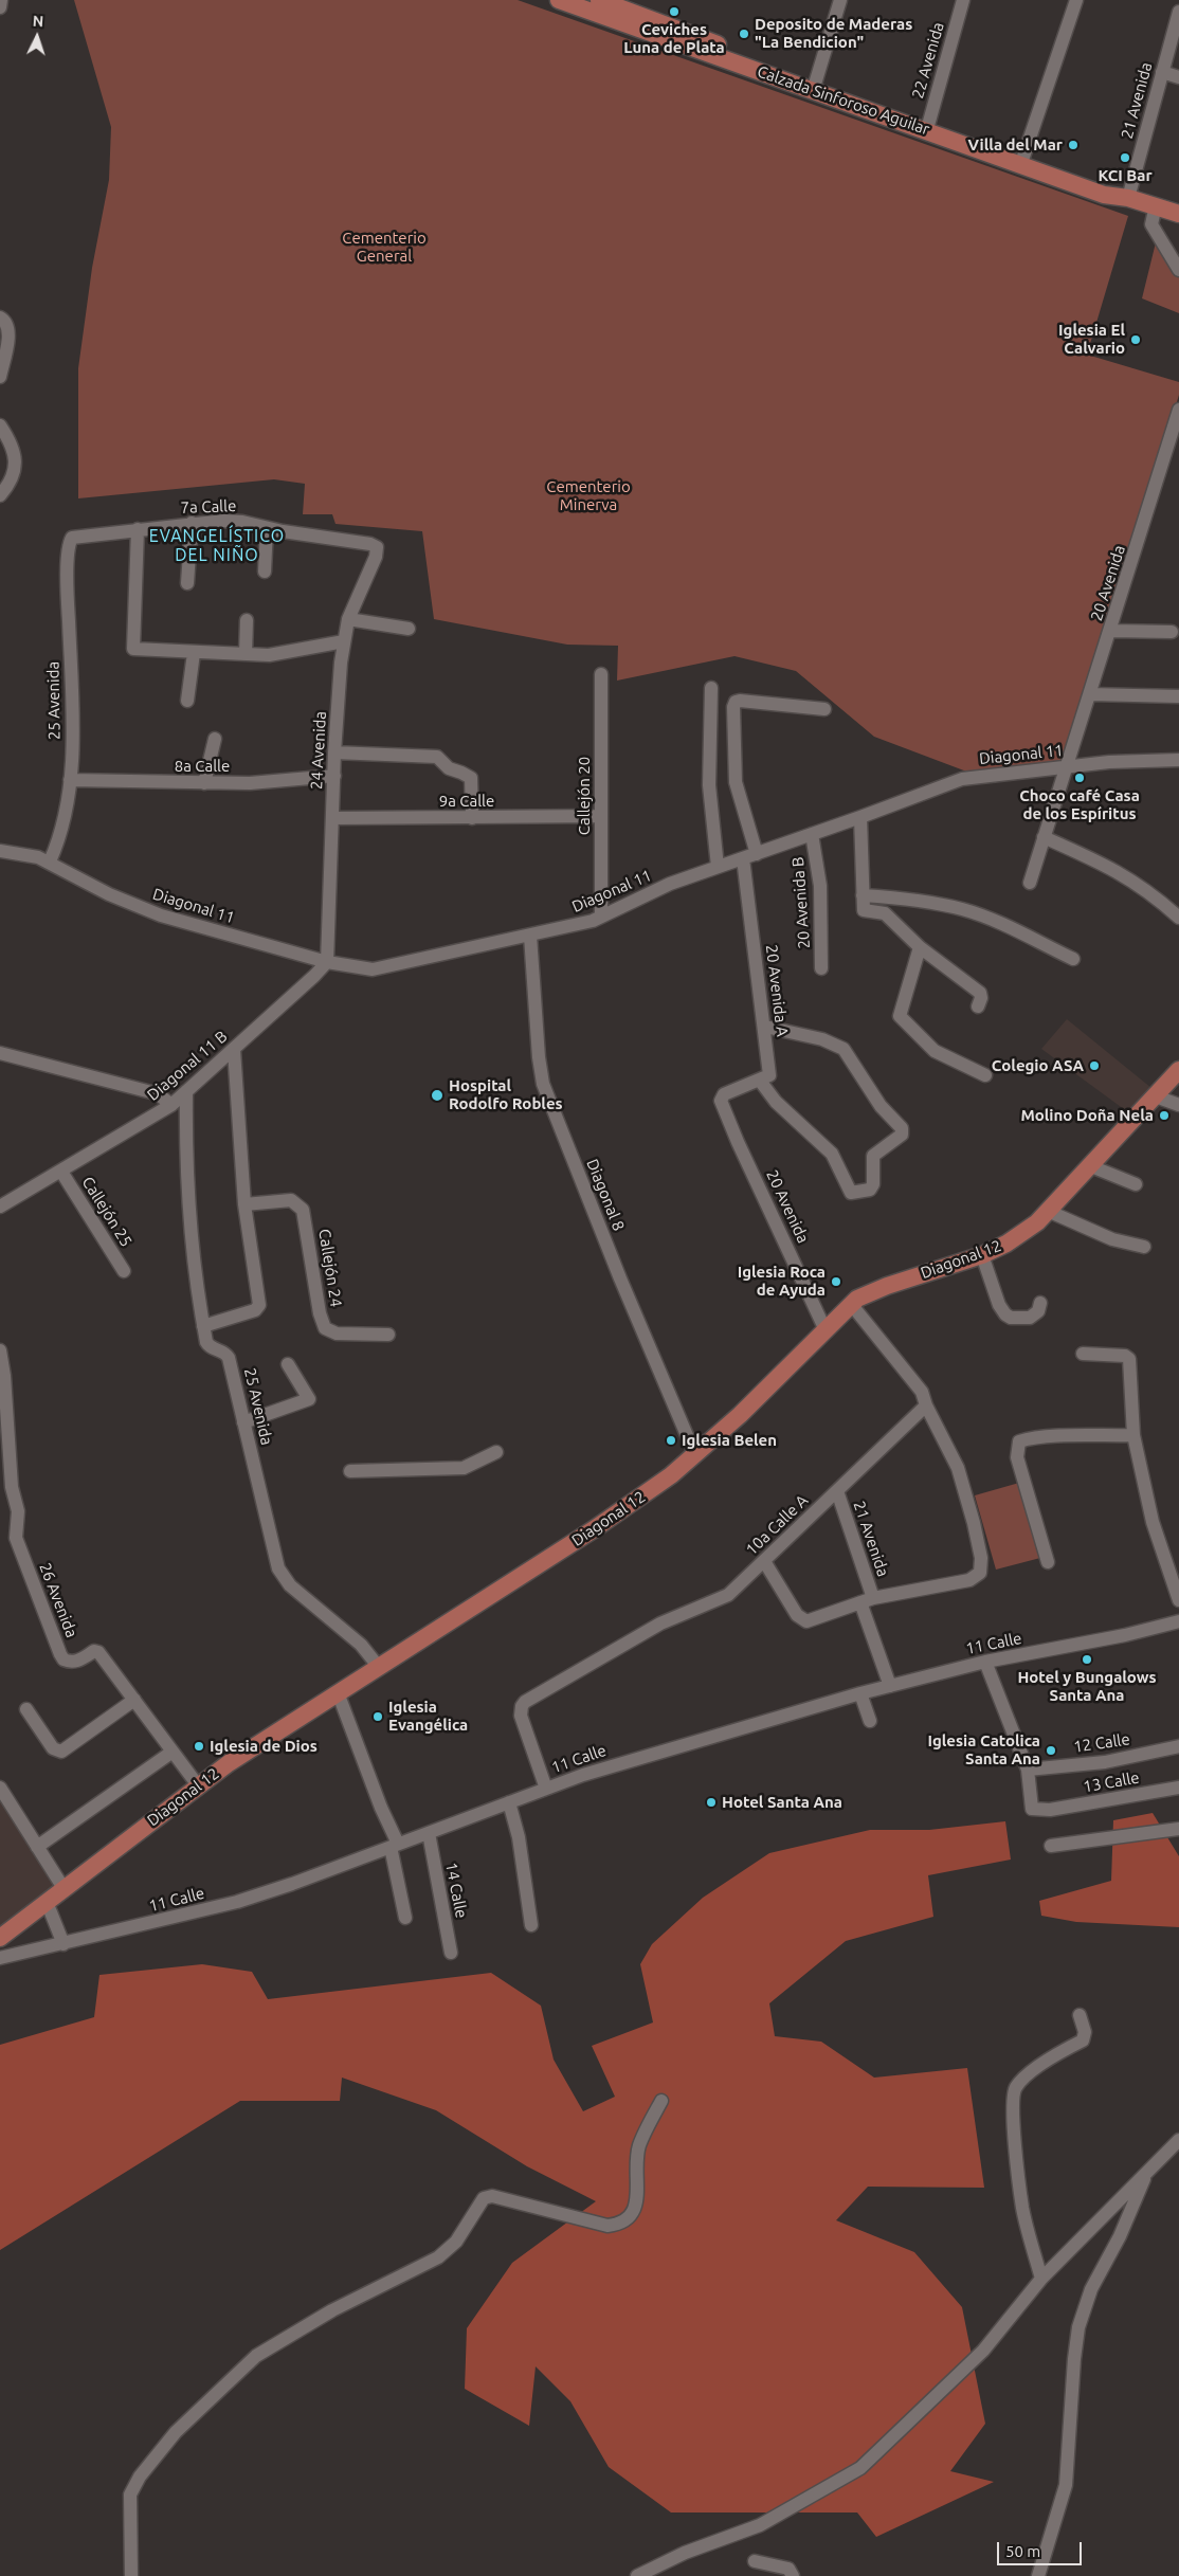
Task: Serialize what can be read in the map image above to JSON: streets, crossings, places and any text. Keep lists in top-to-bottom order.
{
  "streets": {
    "main road": ["Calzada Sinforoso Aguilar", "Diagonal 12"],
    "street": [
      "22 Avenida",
      "21 Avenida",
      "7a Calle",
      "20 Avenida",
      "25 Avenida",
      "24 Avenida",
      "Diagonal 11",
      "8a Calle",
      "Callejón 20",
      "9a Calle",
      "20 Avenida B",
      "20 Avenida A",
      "Diagonal 11 B",
      "Diagonal 8",
      "Callejón 25",
      "Callejón 24",
      "10a Calle A",
      "26 Avenida",
      "11 Calle",
      "12 Calle",
      "13 Calle",
      "14 Calle"
    ]
  },
  "crossings": [
    ["22 Avenida", "Calzada Sinforoso Aguilar"],
    ["Calzada Sinforoso Aguilar", "21 Avenida"],
    ["21 Avenida", "10a Calle A"],
    ["7a Calle", "25 Avenida"],
    ["7a Calle", "24 Avenida"],
    ["20 Avenida", "Diagonal 11"],
    ["20 Avenida", "20 Avenida A"],
    ["20 Avenida", "Diagonal 12"],
    ["25 Avenida", "Diagonal 11"],
    ["25 Avenida", "8a Calle"],
    ["25 Avenida", "Diagonal 11 B"],
    ["25 Avenida", "Diagonal 12"],
    ["24 Avenida", "Diagonal 11"],
    ["24 Avenida", "8a Calle"],
    ["24 Avenida", "9a Calle"],
    ["24 Avenida", "Diagonal 11 B"],
    ["Diagonal 11", "Callejón 20"],
    ["Diagonal 11", "20 Avenida B"],
    ["Diagonal 11", "20 Avenida A"],
    ["Diagonal 11", "Diagonal 11 B"],
    ["Diagonal 11", "Diagonal 8"],
    ["Callejón 20", "9a Calle"],
    ["Diagonal 11 B", "Callejón 25"],
    ["Diagonal 8", "Diagonal 12"],
    ["Diagonal 12", "26 Avenida"],
    ["10a Calle A", "11 Calle"],
    ["11 Calle", "14 Calle"],
    ["12 Calle", "13 Calle"]
  ],
  "districts": ["EVANGELÍSTICO DEL NIÑO"],
  "parks": ["Cementerio General", "Cementerio Minerva"],
  "places": [
    "Ceviches Luna de Plata",
    "Deposito de Maderas \"La Bendicion\"",
    "Villa del Mar",
    "KCI Bar",
    "Iglesia El Calvario",
    "Choco café Casa de los Espíritus",
    "Colegio ASA",
    "Hospital Rodolfo Robles",
    "Molino Doña Nela",
    "Iglesia Roca de Ayuda",
    "Iglesia Belen",
    "Hotel y Bungalows Santa Ana",
    "Iglesia Evangélica",
    "Iglesia de Dios",
    "Iglesia Catolica Santa Ana",
    "Hotel Santa Ana"
  ],
  "scale_bar": "50 m",
  "north": "top"
}
